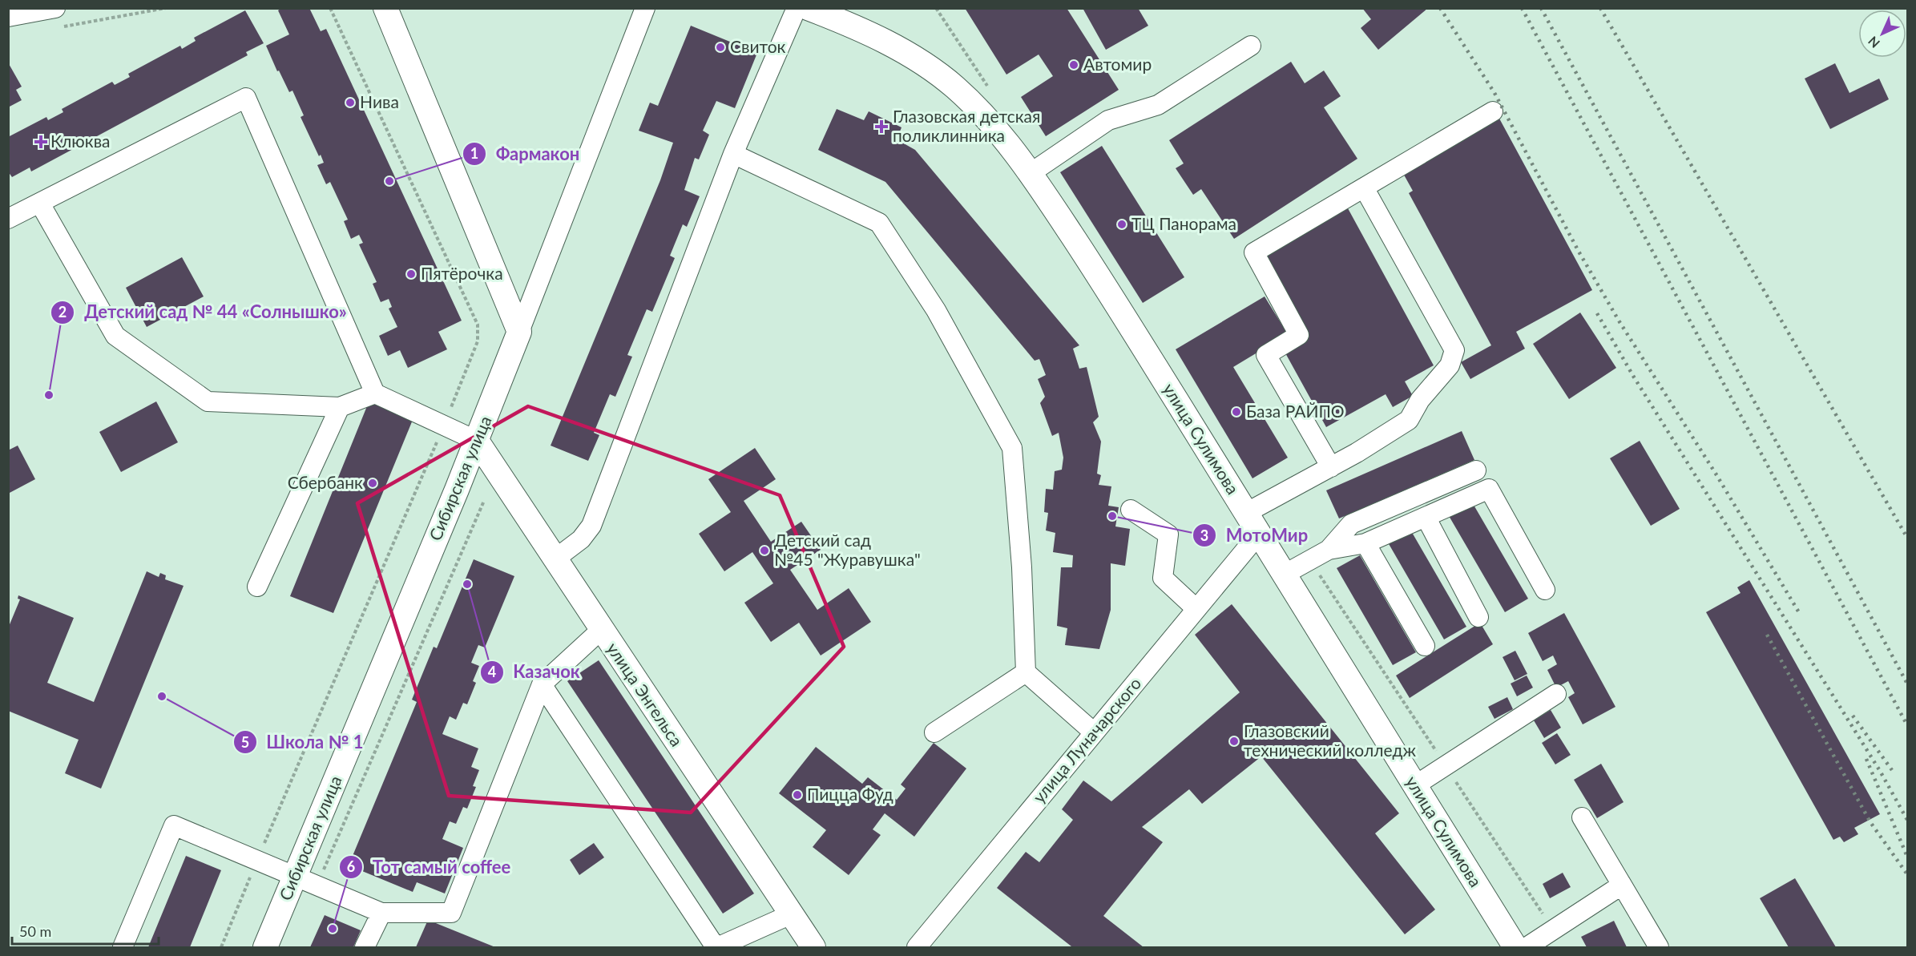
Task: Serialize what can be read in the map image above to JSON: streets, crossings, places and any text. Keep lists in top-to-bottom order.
{
  "streets": {
    "main road": ["улица Сулимова", "Сибирская улица", "улица Энгельса"],
    "street": ["улица Луначарского"]
  },
  "crossings": [
    ["улица Сулимова", "улица Луначарского"],
    ["Сибирская улица", "улица Энгельса"]
  ],
  "places": {
    "other": [
      "Свиток",
      "Автомир",
      "Нива",
      "Фармакон",
      "ТЦ Панорама",
      "Пятёрочка",
      "Детский сад № 44 «Солнышко»",
      "База РАЙПО",
      "Сбербанк",
      "МотоМир",
      "Детский сад №45 \"Журавушка\"",
      "Казачок",
      "Школа № 1",
      "Глазовский технический колледж",
      "Пицца Фуд",
      "Тот самый coffee"
    ],
    "health": ["Глазовская детская поликлинника", "Клюква"]
  },
  "scale_bar": "50 m",
  "north": "bottom left"
}
